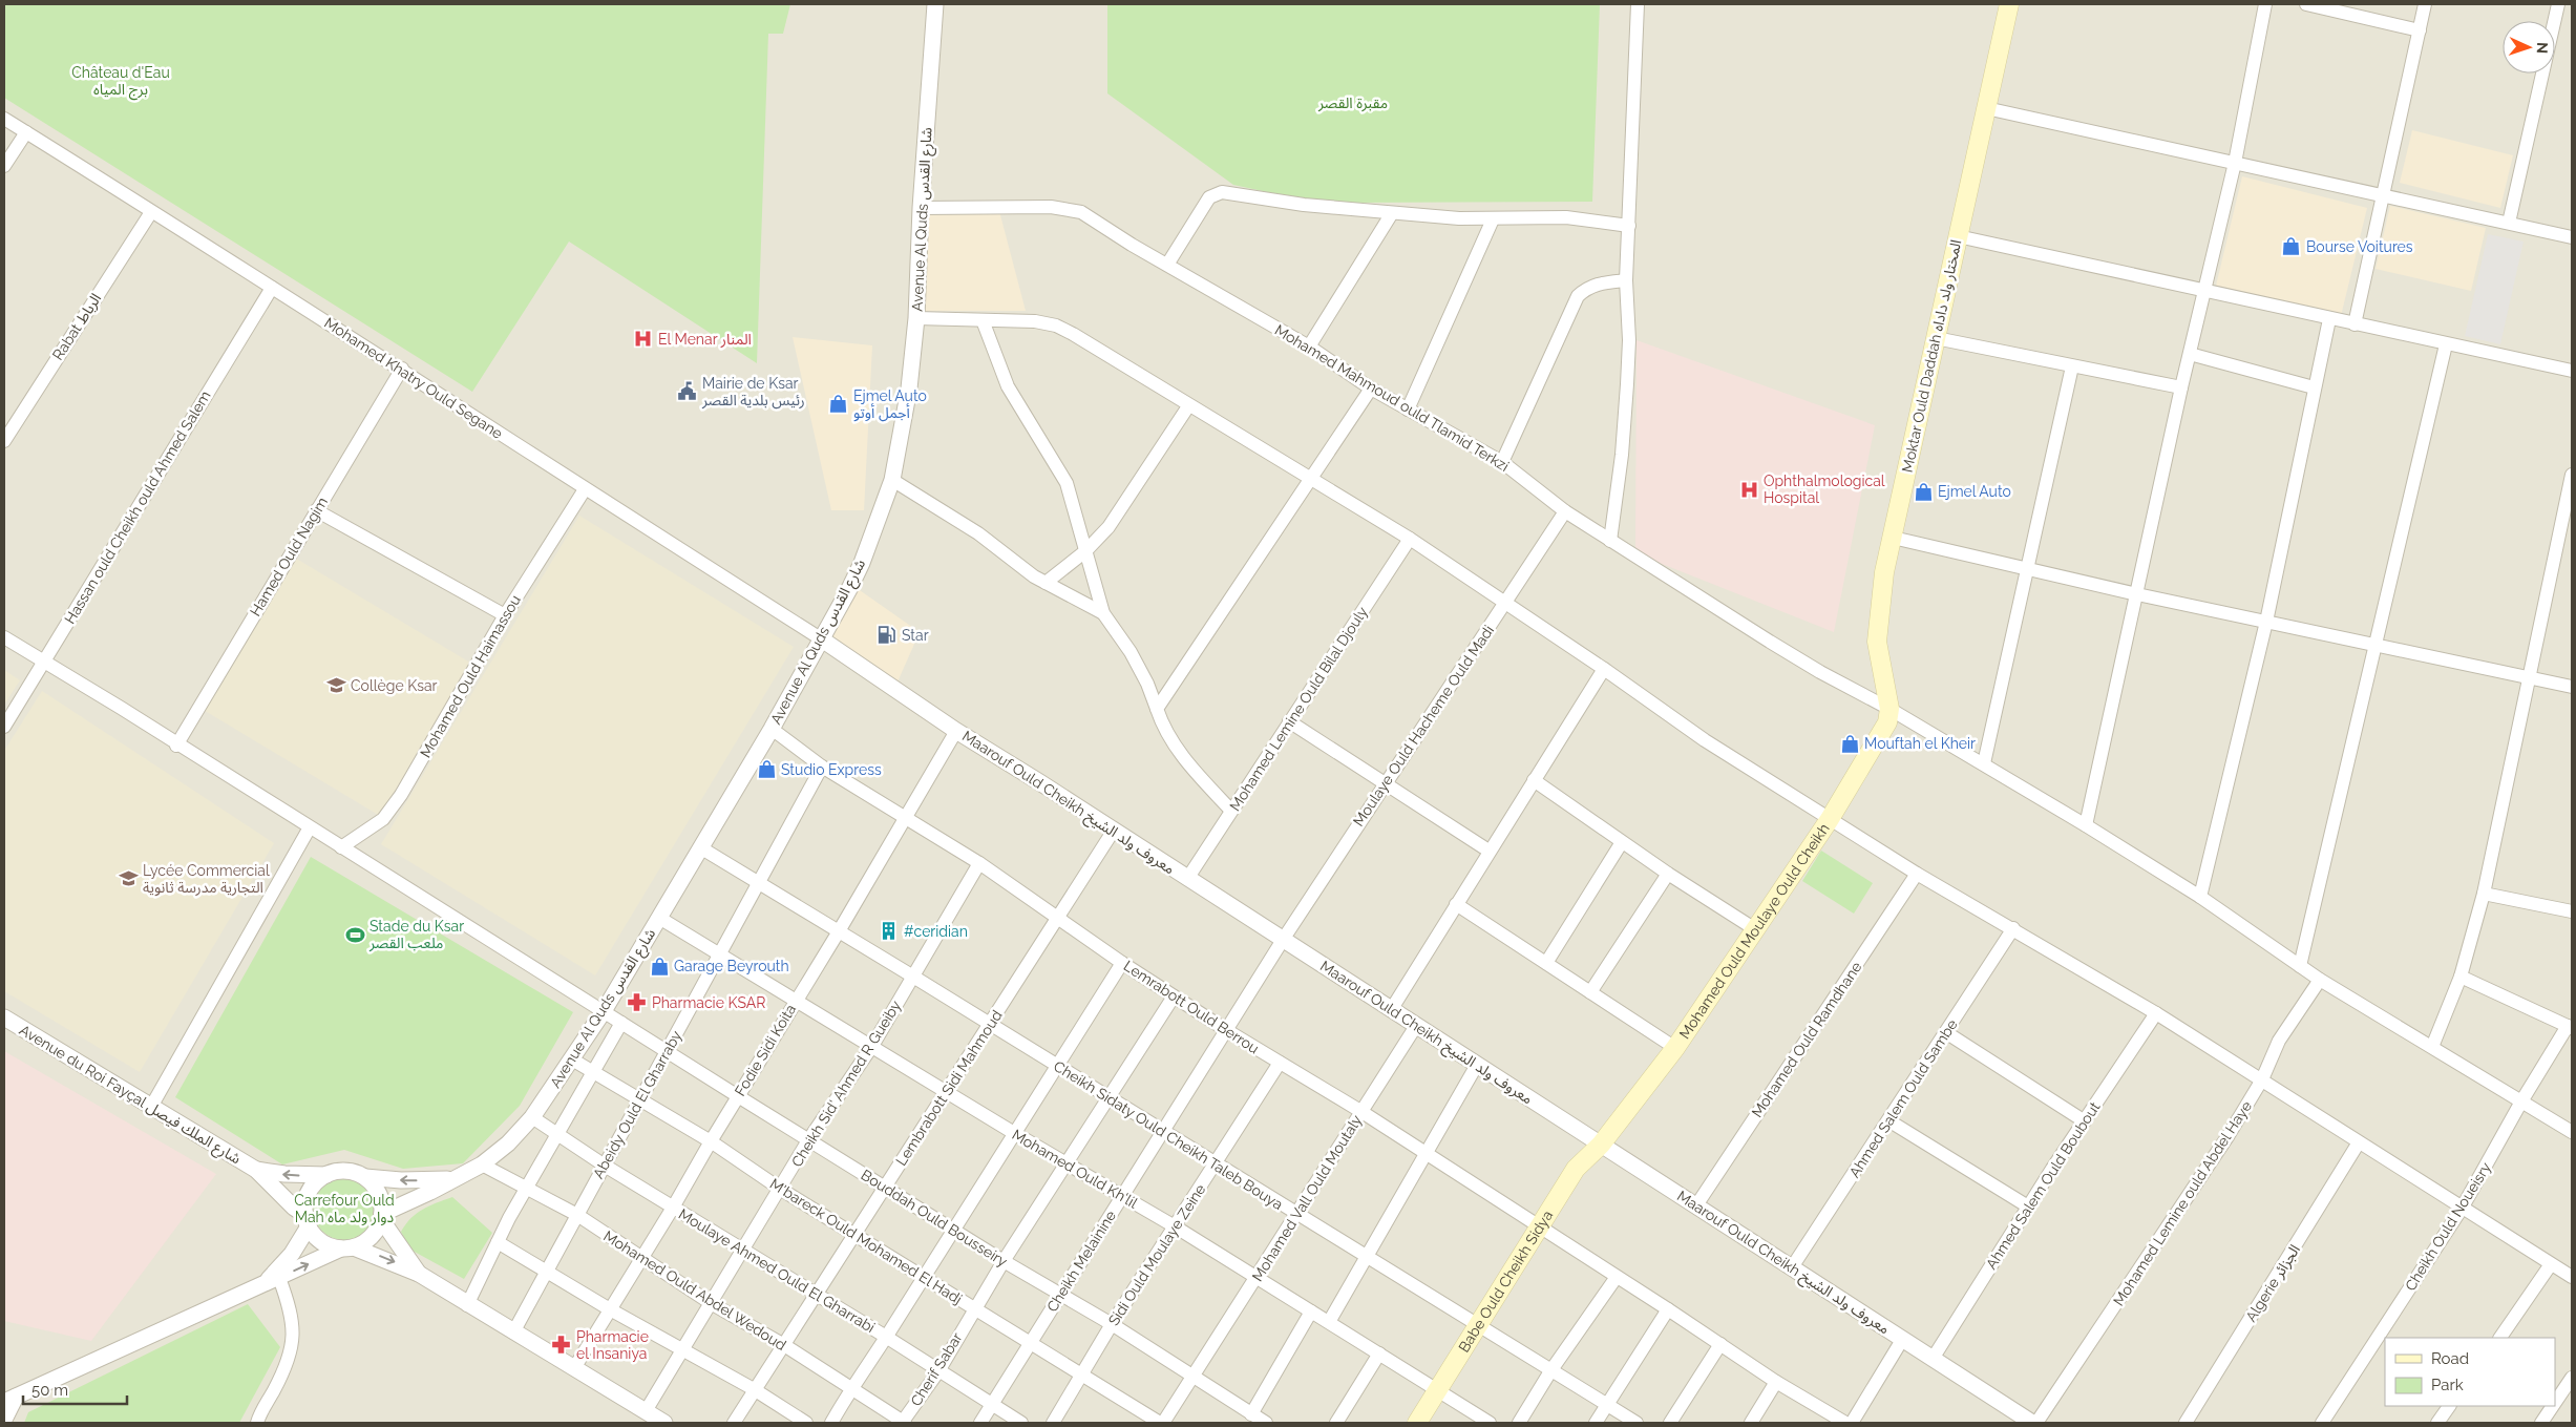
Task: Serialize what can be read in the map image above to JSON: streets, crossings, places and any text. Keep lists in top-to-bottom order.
{
  "streets": {
    "main road": ["Moktar Ould Daddah المختار ولد داداه", "Mohamed Ould Moulaye Ould Cheikh", "Babe Ould Cheikh Sidya"],
    "street": [
      "Avenue Al Quds شارع القدس",
      "Rabat الرباط",
      "Mohamed Khatry Ould Segane",
      "Mohamed Mahmoud ould Tlamid Terkzi",
      "Hassan ould Cheikh ould Ahmed Salem",
      "Hamed Ould Nagim",
      "Mohamed Ould Haimassou",
      "Mohamed Lemine Ould Bilal Djouly",
      "Moulaye Ould Hacheme Ould Madi",
      "Maarouf Ould Cheikh معروف ولد الشيخ",
      "Lemrabott Ould Berrou",
      "Mohamed Ould Ramdhane",
      "Fodie Sidi Koita",
      "Cheikh Sid' Ahmed R Gueiby",
      "Lembrabott Sidi Mahmoud",
      "Avenue du Roi Fayçal شارع الملك فيصل",
      "Ahmed Salem Ould Sambe",
      "Abeidy Ould El Gharraby",
      "Cheikh Sidaty Ould Cheikh Taleb Bouya",
      "Mohamed Ould Kh'lil",
      "Ahmed Salem Ould Boubout",
      "Mohamed Vall Ould Moutaly",
      "Mohamed Lemine ould Abdel Haye",
      "Bouddah Ould Bousseiry",
      "Cheikh Ould Noueisry",
      "M'bareck Ould Mohamed El Hadj",
      "Sidi Ould Moulaye Zeine",
      "Cheikh Melainine",
      "Moulaye Ahmed Ould El Gharrabi",
      "Algerie الجزائر",
      "Mohamed Ould Abdel Wedoud",
      "Cherif Sabar"
    ]
  },
  "crossings": [
    ["Avenue Al Quds شارع القدس", "Mohamed Khatry Ould Segane"],
    ["Avenue Al Quds شارع القدس", "Mohamed Mahmoud ould Tlamid Terkzi"],
    ["Avenue Al Quds شارع القدس", "Maarouf Ould Cheikh معروف ولد الشيخ"],
    ["Avenue Al Quds شارع القدس", "Lemrabott Ould Berrou"],
    ["Avenue Al Quds شارع القدس", "Cheikh Sidaty Ould Cheikh Taleb Bouya"],
    ["Avenue Al Quds شارع القدس", "Mohamed Ould Kh'lil"],
    ["Avenue Al Quds شارع القدس", "Bouddah Ould Bousseiry"],
    ["Avenue Al Quds شارع القدس", "M'bareck Ould Mohamed El Hadj"],
    ["Avenue Al Quds شارع القدس", "Moulaye Ahmed Ould El Gharrabi"],
    ["Avenue Al Quds شارع القدس", "Mohamed Ould Abdel Wedoud"],
    ["Rabat الرباط", "Mohamed Khatry Ould Segane"],
    ["Moktar Ould Daddah المختار ولد داداه", "Mohamed Mahmoud ould Tlamid Terkzi"],
    ["Moktar Ould Daddah المختار ولد داداه", "Mohamed Ould Moulaye Ould Cheikh"],
    ["Mohamed Khatry Ould Segane", "Hassan ould Cheikh ould Ahmed Salem"],
    ["Mohamed Khatry Ould Segane", "Hamed Ould Nagim"],
    ["Mohamed Khatry Ould Segane", "Mohamed Ould Haimassou"],
    ["Mohamed Khatry Ould Segane", "Maarouf Ould Cheikh معروف ولد الشيخ"],
    ["Mohamed Mahmoud ould Tlamid Terkzi", "Moulaye Ould Hacheme Ould Madi"],
    ["Mohamed Mahmoud ould Tlamid Terkzi", "Mohamed Ould Moulaye Ould Cheikh"],
    ["Mohamed Mahmoud ould Tlamid Terkzi", "Mohamed Lemine ould Abdel Haye"],
    ["Mohamed Mahmoud ould Tlamid Terkzi", "Cheikh Ould Noueisry"],
    ["Hassan ould Cheikh ould Ahmed Salem", "Bouddah Ould Bousseiry"],
    ["Hamed Ould Nagim", "Bouddah Ould Bousseiry"],
    ["Mohamed Ould Haimassou", "Bouddah Ould Bousseiry"],
    ["Mohamed Lemine Ould Bilal Djouly", "Maarouf Ould Cheikh معروف ولد الشيخ"],
    ["Moulaye Ould Hacheme Ould Madi", "Maarouf Ould Cheikh معروف ولد الشيخ"],
    ["Moulaye Ould Hacheme Ould Madi", "Cheikh Melainine"],
    ["Maarouf Ould Cheikh معروف ولد الشيخ", "Mohamed Ould Moulaye Ould Cheikh"],
    ["Maarouf Ould Cheikh معروف ولد الشيخ", "Mohamed Ould Ramdhane"],
    ["Maarouf Ould Cheikh معروف ولد الشيخ", "Fodie Sidi Koita"],
    ["Maarouf Ould Cheikh معروف ولد الشيخ", "Lembrabott Sidi Mahmoud"],
    ["Maarouf Ould Cheikh معروف ولد الشيخ", "Ahmed Salem Ould Sambe"],
    ["Maarouf Ould Cheikh معروف ولد الشيخ", "Ahmed Salem Ould Boubout"],
    ["Maarouf Ould Cheikh معروف ولد الشيخ", "Mohamed Vall Ould Moutaly"],
    ["Maarouf Ould Cheikh معروف ولد الشيخ", "Mohamed Lemine ould Abdel Haye"],
    ["Maarouf Ould Cheikh معروف ولد الشيخ", "Cheikh Melainine"],
    ["Maarouf Ould Cheikh معروف ولد الشيخ", "Babe Ould Cheikh Sidya"],
    ["Mohamed Ould Moulaye Ould Cheikh", "Babe Ould Cheikh Sidya"],
    ["Lemrabott Ould Berrou", "Fodie Sidi Koita"],
    ["Lemrabott Ould Berrou", "Cheikh Sid' Ahmed R Gueiby"],
    ["Lemrabott Ould Berrou", "Lembrabott Sidi Mahmoud"],
    ["Lemrabott Ould Berrou", "Abeidy Ould El Gharraby"],
    ["Lemrabott Ould Berrou", "Mohamed Vall Ould Moutaly"],
    ["Lemrabott Ould Berrou", "Sidi Ould Moulaye Zeine"],
    ["Lemrabott Ould Berrou", "Cheikh Melainine"],
    ["Lemrabott Ould Berrou", "Babe Ould Cheikh Sidya"],
    ["Lemrabott Ould Berrou", "Cherif Sabar"],
    ["Fodie Sidi Koita", "Cheikh Sidaty Ould Cheikh Taleb Bouya"],
    ["Fodie Sidi Koita", "Mohamed Ould Kh'lil"],
    ["Fodie Sidi Koita", "Bouddah Ould Bousseiry"],
    ["Fodie Sidi Koita", "M'bareck Ould Mohamed El Hadj"],
    ["Fodie Sidi Koita", "Moulaye Ahmed Ould El Gharrabi"],
    ["Fodie Sidi Koita", "Mohamed Ould Abdel Wedoud"],
    ["Cheikh Sid' Ahmed R Gueiby", "Cheikh Sidaty Ould Cheikh Taleb Bouya"],
    ["Cheikh Sid' Ahmed R Gueiby", "Mohamed Ould Kh'lil"],
    ["Cheikh Sid' Ahmed R Gueiby", "Bouddah Ould Bousseiry"],
    ["Cheikh Sid' Ahmed R Gueiby", "M'bareck Ould Mohamed El Hadj"],
    ["Cheikh Sid' Ahmed R Gueiby", "Moulaye Ahmed Ould El Gharrabi"],
    ["Cheikh Sid' Ahmed R Gueiby", "Mohamed Ould Abdel Wedoud"],
    ["Lembrabott Sidi Mahmoud", "Cheikh Sidaty Ould Cheikh Taleb Bouya"],
    ["Lembrabott Sidi Mahmoud", "Mohamed Ould Kh'lil"],
    ["Lembrabott Sidi Mahmoud", "Bouddah Ould Bousseiry"],
    ["Lembrabott Sidi Mahmoud", "M'bareck Ould Mohamed El Hadj"],
    ["Lembrabott Sidi Mahmoud", "Moulaye Ahmed Ould El Gharrabi"],
    ["Lembrabott Sidi Mahmoud", "Mohamed Ould Abdel Wedoud"],
    ["Abeidy Ould El Gharraby", "Cheikh Sidaty Ould Cheikh Taleb Bouya"],
    ["Abeidy Ould El Gharraby", "Mohamed Ould Kh'lil"],
    ["Abeidy Ould El Gharraby", "Bouddah Ould Bousseiry"],
    ["Abeidy Ould El Gharraby", "M'bareck Ould Mohamed El Hadj"],
    ["Abeidy Ould El Gharraby", "Moulaye Ahmed Ould El Gharrabi"],
    ["Abeidy Ould El Gharraby", "Mohamed Ould Abdel Wedoud"],
    ["Cheikh Sidaty Ould Cheikh Taleb Bouya", "Mohamed Vall Ould Moutaly"],
    ["Cheikh Sidaty Ould Cheikh Taleb Bouya", "Sidi Ould Moulaye Zeine"],
    ["Cheikh Sidaty Ould Cheikh Taleb Bouya", "Cheikh Melainine"],
    ["Cheikh Sidaty Ould Cheikh Taleb Bouya", "Babe Ould Cheikh Sidya"],
    ["Cheikh Sidaty Ould Cheikh Taleb Bouya", "Cherif Sabar"],
    ["Mohamed Ould Kh'lil", "Mohamed Vall Ould Moutaly"],
    ["Mohamed Ould Kh'lil", "Sidi Ould Moulaye Zeine"],
    ["Mohamed Ould Kh'lil", "Cheikh Melainine"],
    ["Mohamed Ould Kh'lil", "Babe Ould Cheikh Sidya"],
    ["Mohamed Ould Kh'lil", "Cherif Sabar"],
    ["Mohamed Vall Ould Moutaly", "Bouddah Ould Bousseiry"],
    ["Mohamed Vall Ould Moutaly", "M'bareck Ould Mohamed El Hadj"],
    ["Bouddah Ould Bousseiry", "Sidi Ould Moulaye Zeine"],
    ["Bouddah Ould Bousseiry", "Cheikh Melainine"],
    ["Bouddah Ould Bousseiry", "Cherif Sabar"],
    ["M'bareck Ould Mohamed El Hadj", "Sidi Ould Moulaye Zeine"],
    ["M'bareck Ould Mohamed El Hadj", "Cheikh Melainine"],
    ["M'bareck Ould Mohamed El Hadj", "Cherif Sabar"],
    ["Cheikh Melainine", "Moulaye Ahmed Ould El Gharrabi"],
    ["Moulaye Ahmed Ould El Gharrabi", "Cherif Sabar"],
    ["Mohamed Ould Abdel Wedoud", "Cherif Sabar"]
  ],
  "parks": ["Château d'Eau برج المياه", "مقبرة القصر", "Carrefour Ould Mah دوار ولد ماه"],
  "places": {
    "shop": [
      "Bourse Voitures",
      "Ejmel Auto أجمل أوتو",
      "Ejmel Auto",
      "Mouftah el Kheir",
      "Studio Express",
      "Garage Beyrouth"
    ],
    "hospital": ["El Menar المنار", "Ophthalmological Hospital"],
    "public building": ["Mairie de Ksar رئيس بلدية القصر"],
    "fuel station": ["Star"],
    "school or university": ["Collège Ksar", "Lycée Commercial التجارية مدرسة ثانوية"],
    "building": ["#ceridian"],
    "sports": ["Stade du Ksar ملعب القصر"],
    "pharmacy": ["Pharmacie KSAR", "Pharmacie el Insaniya"]
  },
  "legend": ["Road", "Park"],
  "scale_bar": "50 m",
  "north": "right"
}
